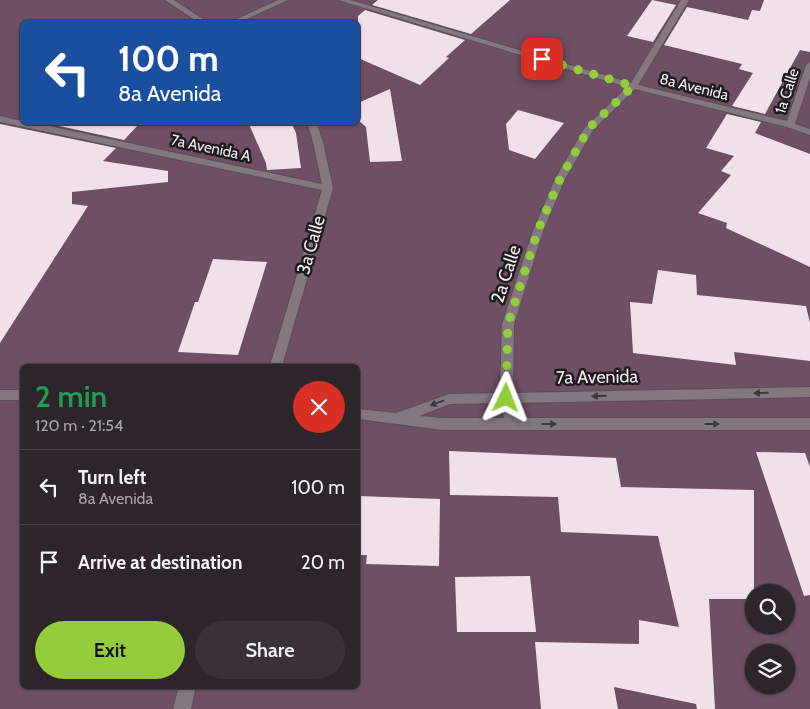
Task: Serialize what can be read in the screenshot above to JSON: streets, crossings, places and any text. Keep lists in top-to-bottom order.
{
  "streets": {
    "street": [
      "8a Avenida",
      "1a Calle",
      "7a Avenida A",
      "3a Calle",
      "2a Calle",
      "7a Avenida"
    ]
  },
  "crossings": [
    ["8a Avenida", "1a Calle"],
    ["8a Avenida", "2a Calle"],
    ["7a Avenida A", "3a Calle"],
    ["2a Calle", "7a Avenida"]
  ],
  "page": {
    "turn": ["100 m", "8a Avenida"],
    "heading": ["2 min", "120 m · 21:54"],
    "list": [
      {
        "name": "Turn left",
        "note": "8a Avenida",
        "value": "100 m"
      },
      {
        "name": "Arrive at destination",
        "value": "20 m"
      }
    ],
    "buttons": ["Exit", "Share"]
  }
}
